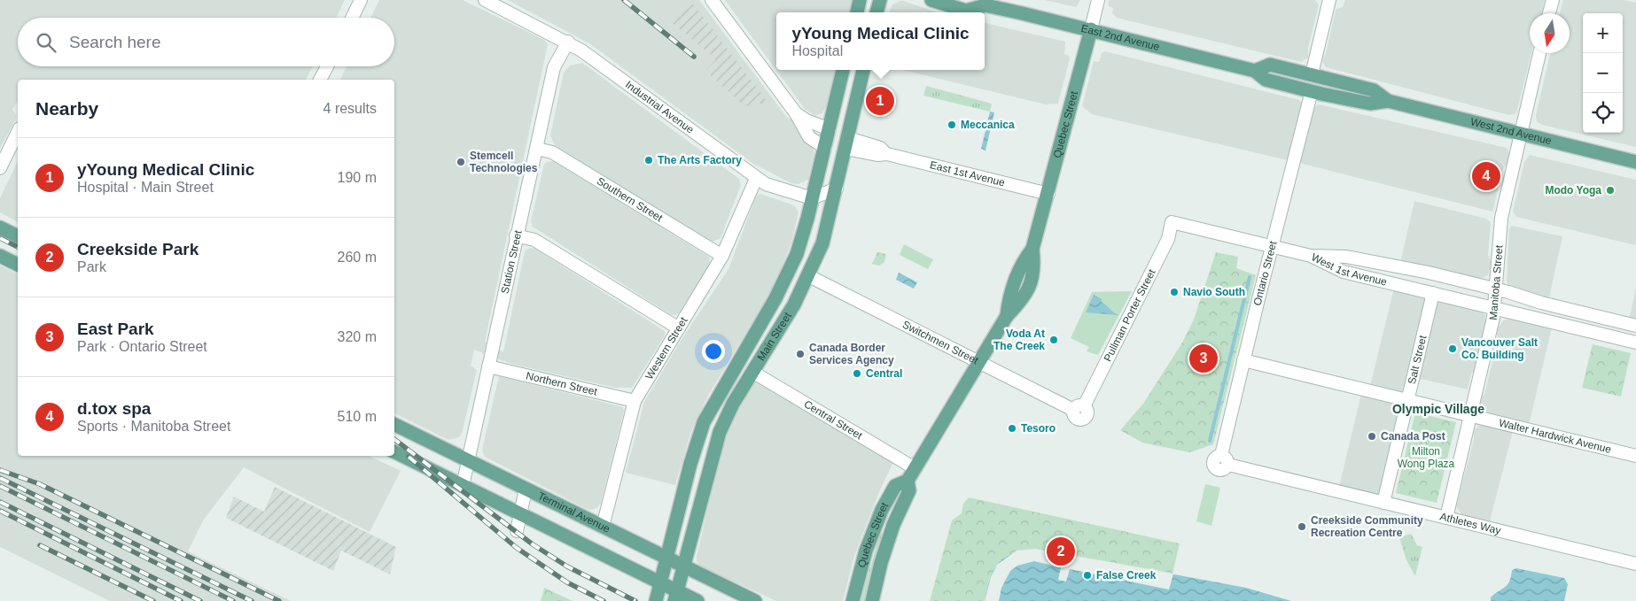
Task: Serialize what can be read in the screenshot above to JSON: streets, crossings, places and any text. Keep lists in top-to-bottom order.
{
  "streets": {
    "main road": [
      "East 2nd Avenue",
      "Quebec Street",
      "West 2nd Avenue",
      "Main Street",
      "Terminal Avenue"
    ],
    "street": [
      "Industrial Avenue",
      "East 1st Avenue",
      "Southern Street",
      "Station Street",
      "West 1st Avenue",
      "Ontario Street",
      "Manitoba Street",
      "Pullman Porter Street",
      "Switchmen Street",
      "Western Street",
      "Salt Street",
      "Northern Street",
      "Central Street",
      "Walter Hardwick Avenue",
      "Athletes Way"
    ]
  },
  "crossings": [
    ["East 2nd Avenue", "Quebec Street"],
    ["East 2nd Avenue", "West 2nd Avenue"],
    ["East 2nd Avenue", "Ontario Street"],
    ["Industrial Avenue", "Station Street"],
    ["Industrial Avenue", "Main Street"],
    ["Industrial Avenue", "Western Street"],
    ["Quebec Street", "East 1st Avenue"],
    ["Quebec Street", "Switchmen Street"],
    ["Quebec Street", "Central Street"],
    ["West 2nd Avenue", "Ontario Street"],
    ["West 2nd Avenue", "Manitoba Street"],
    ["East 1st Avenue", "Main Street"],
    ["Southern Street", "Station Street"],
    ["Southern Street", "Western Street"],
    ["Station Street", "Northern Street"],
    ["Station Street", "Terminal Avenue"],
    ["West 1st Avenue", "Manitoba Street"],
    ["West 1st Avenue", "Salt Street"],
    ["Ontario Street", "Pullman Porter Street"],
    ["Ontario Street", "Walter Hardwick Avenue"],
    ["Ontario Street", "Athletes Way"],
    ["Manitoba Street", "Walter Hardwick Avenue"],
    ["Manitoba Street", "Athletes Way"],
    ["Pullman Porter Street", "Switchmen Street"],
    ["Main Street", "Switchmen Street"],
    ["Main Street", "Central Street"],
    ["Main Street", "Terminal Avenue"],
    ["Western Street", "Northern Street"],
    ["Western Street", "Terminal Avenue"],
    ["Salt Street", "Walter Hardwick Avenue"],
    ["Salt Street", "Athletes Way"]
  ],
  "districts": ["Olympic Village"],
  "parks": ["Milton Wong Plaza"],
  "places": [
    "Meccanica",
    "The Arts Factory",
    "Stemcell Technologies",
    "Modo Yoga",
    "Navio South",
    "Voda At The Creek",
    "Vancouver Salt Co. Building",
    "Canada Border Services Agency",
    "Central",
    "Tesoro",
    "Canada Post",
    "Creekside Community Recreation Centre",
    "False Creek"
  ],
  "north": "bottom",
  "page": {
    "popup": ["yYoung Medical Clinic", "Hospital"],
    "map_buttons": ["+", "−"],
    "search": "Search here",
    "heading": ["Nearby", "4 results"],
    "pins": [
      "1",
      "4",
      "3",
      "2"
    ],
    "list": [
      {
        "mark": "1",
        "name": "yYoung Medical Clinic",
        "note": "Hospital · Main Street",
        "value": "190 m"
      },
      {
        "mark": "2",
        "name": "Creekside Park",
        "note": "Park",
        "value": "260 m"
      },
      {
        "mark": "3",
        "name": "East Park",
        "note": "Park · Ontario Street",
        "value": "320 m"
      },
      {
        "mark": "4",
        "name": "d.tox spa",
        "note": "Sports · Manitoba Street",
        "value": "510 m"
      }
    ]
  }
}
